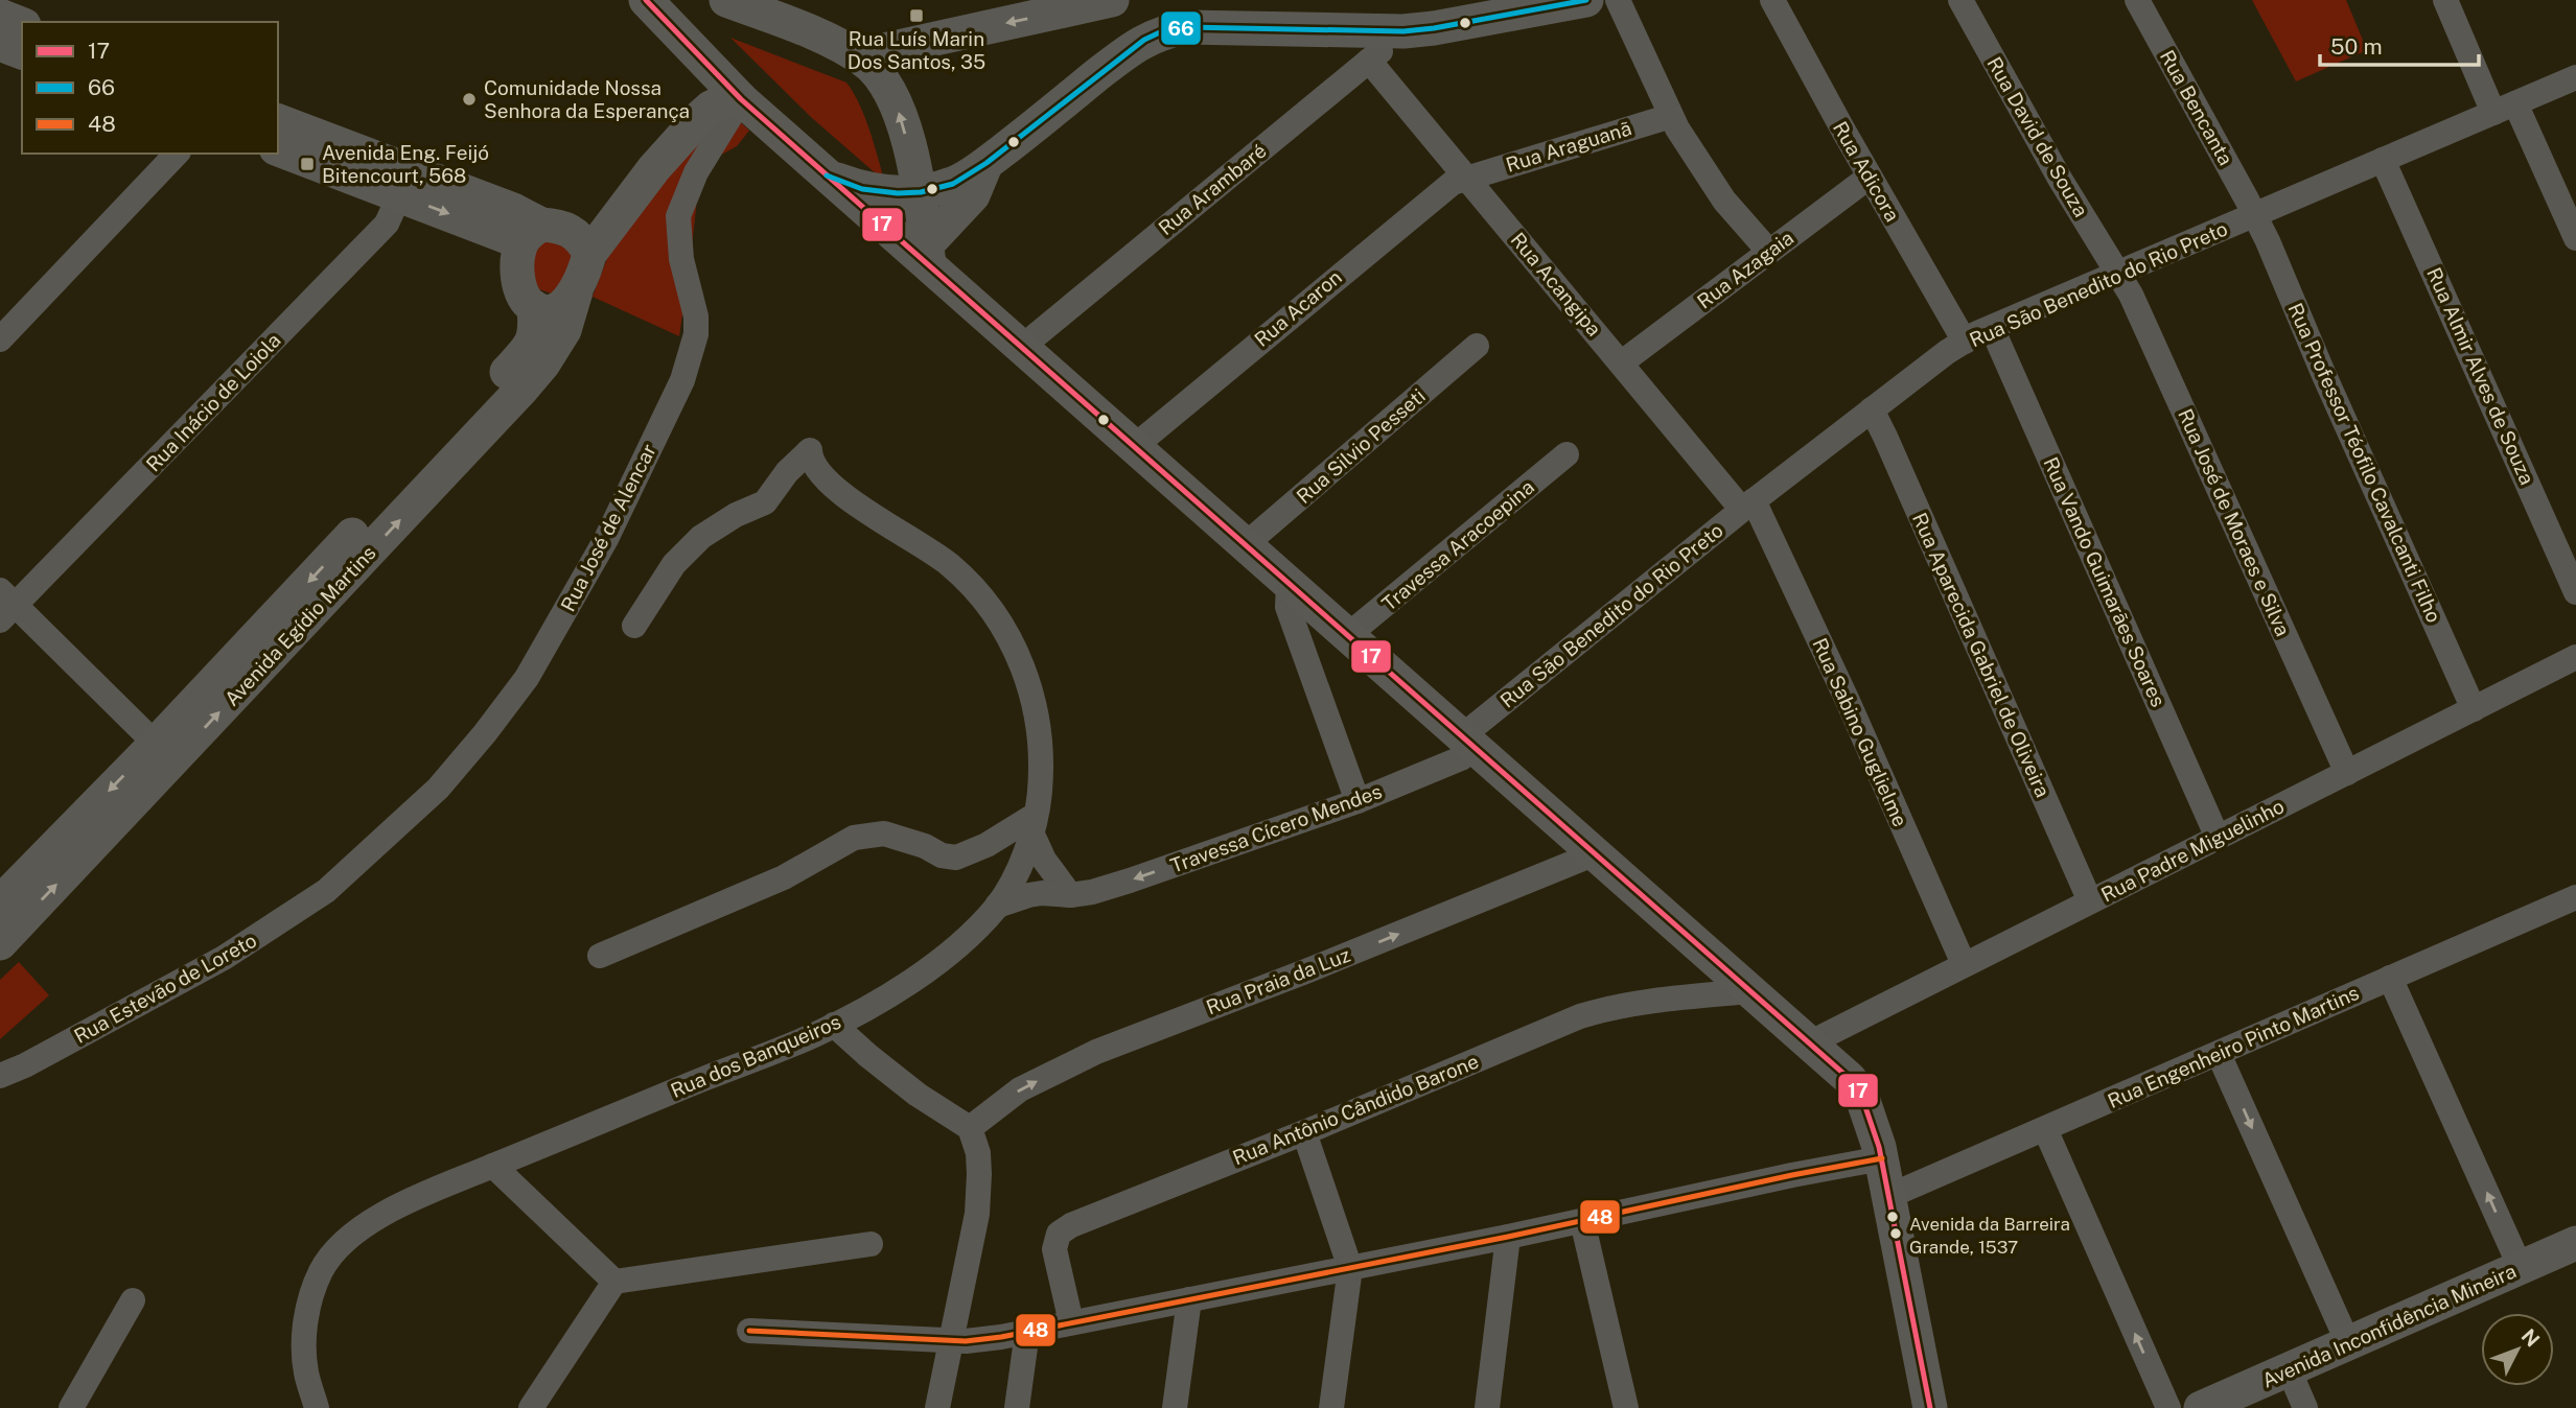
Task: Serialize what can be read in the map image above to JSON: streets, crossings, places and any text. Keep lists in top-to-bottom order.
{
  "streets": {
    "main road": ["Avenida Egídio Martins", "Avenida Inconfidência Mineira"],
    "street": [
      "Rua Bencanta",
      "Rua David de Souza",
      "Rua Araguanã",
      "Rua Adicora",
      "Rua Arambaré",
      "Rua Azagaia",
      "Rua Acangipa",
      "Rua São Benedito do Rio Preto",
      "Rua Acaron",
      "Rua Almir Alves de Souza",
      "Rua Inácio de Loiola",
      "Rua Silvio Pesseti",
      "Rua Professor Téofilo Cavalcanti Filho",
      "Rua José de Moraes e Silva",
      "Rua José de Alencar",
      "Travessa Aracoepina",
      "Rua Vando Guimarães Soares",
      "Rua Aparecida Gabriel de Oliveira",
      "Rua Sabino Guglielme",
      "Travessa Cícero Mendes",
      "Rua Padre Miguelinho",
      "Rua Praia da Luz",
      "Rua Estevão de Loreto",
      "Rua Engenheiro Pinto Martins",
      "Rua dos Banqueiros",
      "Rua Antônio Cândido Barone"
    ]
  },
  "crossings": [
    ["Rua Bencanta", "Rua São Benedito do Rio Preto"],
    ["Rua Bencanta", "Rua Professor Téofilo Cavalcanti Filho"],
    ["Rua David de Souza", "Rua São Benedito do Rio Preto"],
    ["Rua David de Souza", "Rua José de Moraes e Silva"],
    ["Rua Araguanã", "Rua Acangipa"],
    ["Rua Araguanã", "Rua Acaron"],
    ["Rua Adicora", "Rua Azagaia"],
    ["Rua Adicora", "Rua São Benedito do Rio Preto"],
    ["Rua Arambaré", "Rua Acangipa"],
    ["Rua Azagaia", "Rua Acangipa"],
    ["Rua Acangipa", "Rua São Benedito do Rio Preto"],
    ["Rua Acangipa", "Rua Acaron"],
    ["Rua Acangipa", "Rua Sabino Guglielme"],
    ["Rua São Benedito do Rio Preto", "Rua Almir Alves de Souza"],
    ["Rua São Benedito do Rio Preto", "Rua Professor Téofilo Cavalcanti Filho"],
    ["Rua São Benedito do Rio Preto", "Rua José de Moraes e Silva"],
    ["Rua São Benedito do Rio Preto", "Rua Vando Guimarães Soares"],
    ["Rua São Benedito do Rio Preto", "Rua Aparecida Gabriel de Oliveira"],
    ["Rua São Benedito do Rio Preto", "Rua Sabino Guglielme"],
    ["Rua São Benedito do Rio Preto", "Travessa Cícero Mendes"],
    ["Rua Professor Téofilo Cavalcanti Filho", "Rua Padre Miguelinho"],
    ["Rua José de Moraes e Silva", "Rua Padre Miguelinho"],
    ["Rua José de Alencar", "Rua Estevão de Loreto"],
    ["Rua Vando Guimarães Soares", "Rua Padre Miguelinho"],
    ["Rua Aparecida Gabriel de Oliveira", "Rua Padre Miguelinho"],
    ["Rua Sabino Guglielme", "Rua Padre Miguelinho"],
    ["Travessa Cícero Mendes", "Rua dos Banqueiros"]
  ],
  "one_way": ["Travessa Cícero Mendes", "Rua Praia da Luz"],
  "places": {
    "transit": ["Rua Luís Marin Dos Santos, 35", "Avenida Eng. Feijó Bitencourt, 568"],
    "other": ["Comunidade Nossa Senhora da Esperança", "Avenida da Barreira Grande, 1537"]
  },
  "lines": ["transit line 17", "transit line 66", "transit line 48"],
  "legend": ["17", "66", "48"],
  "scale_bar": "50 m",
  "north": "top right"
}
